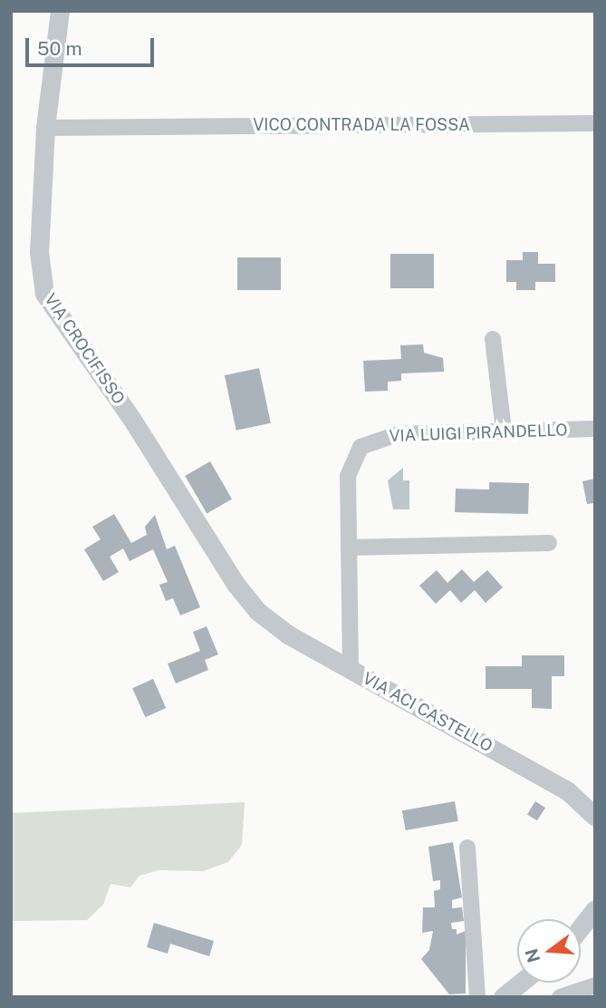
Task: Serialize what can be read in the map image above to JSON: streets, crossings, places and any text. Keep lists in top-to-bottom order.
{
  "streets": {
    "street": [
      "VICO CONTRADA LA FOSSA",
      "VIA CROCIFISSO",
      "VIA LUIGI PIRANDELLO",
      "VIA ACI CASTELLO"
    ]
  },
  "crossings": [
    ["VICO CONTRADA LA FOSSA", "VIA CROCIFISSO"],
    ["VIA CROCIFISSO", "VIA ACI CASTELLO"],
    ["VIA LUIGI PIRANDELLO", "VIA ACI CASTELLO"]
  ],
  "scale_bar": "50 m",
  "north": "left"
}
